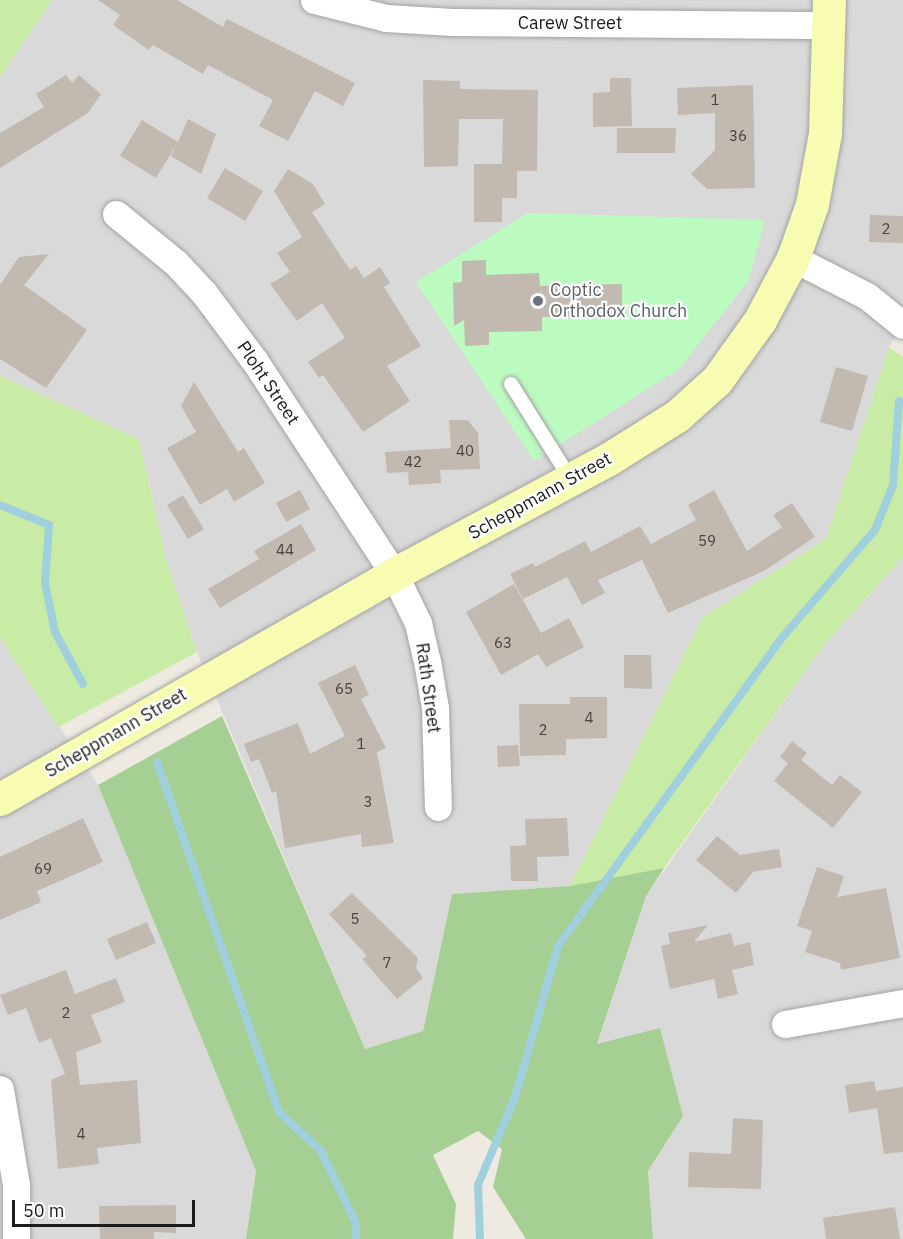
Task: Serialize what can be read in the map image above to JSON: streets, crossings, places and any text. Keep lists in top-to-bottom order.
{
  "streets": {
    "street": [
      "Carew Street",
      "Ploht Street",
      "Scheppmann Street",
      "Rath Street"
    ]
  },
  "crossings": [
    ["Carew Street", "Scheppmann Street"],
    ["Ploht Street", "Scheppmann Street"],
    ["Ploht Street", "Rath Street"],
    ["Scheppmann Street", "Rath Street"]
  ],
  "places": ["Coptic Orthodox Church"],
  "house_numbers": [
    "1",
    "36",
    "2",
    "40",
    "42",
    "59",
    "44",
    "63",
    "65",
    "4",
    "2",
    "1",
    "3",
    "69",
    "5",
    "7",
    "2",
    "4"
  ],
  "scale_bar": "50 m"
}
